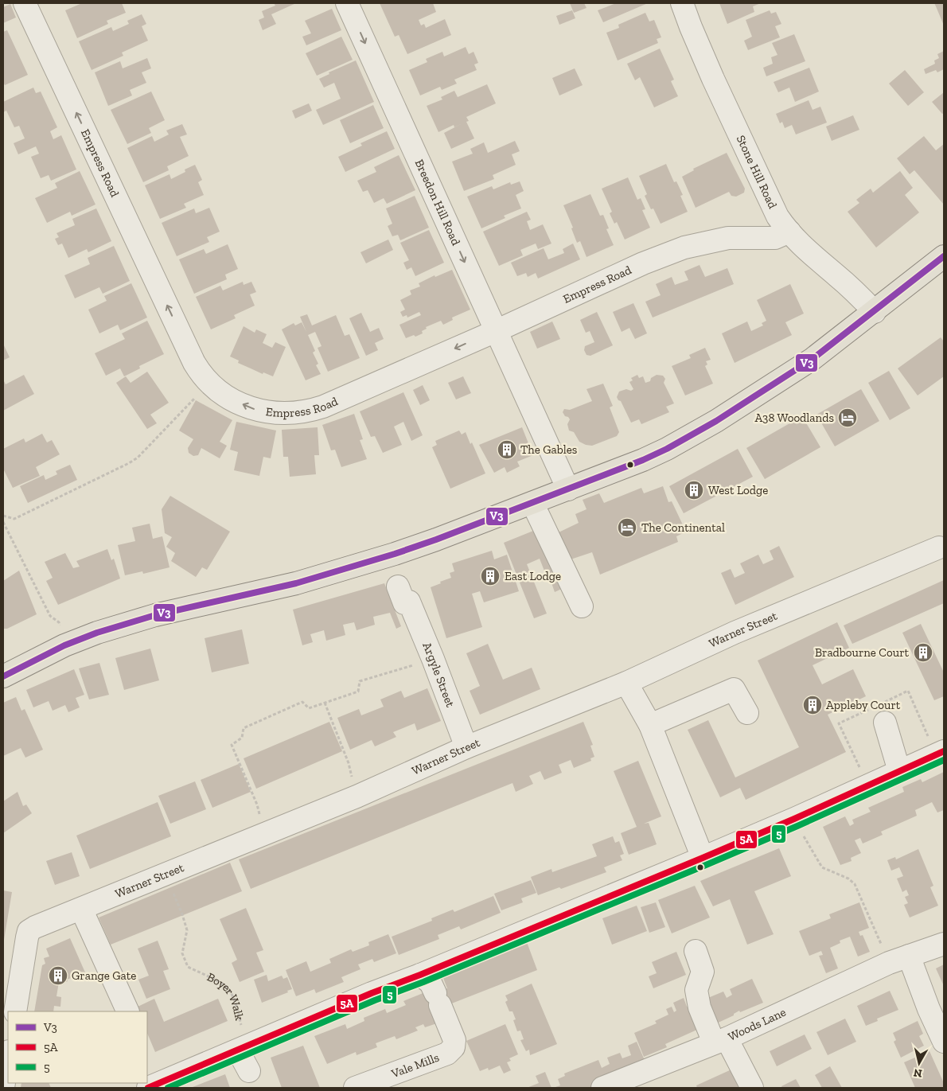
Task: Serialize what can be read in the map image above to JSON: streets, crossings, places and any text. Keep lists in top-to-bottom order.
{
  "streets": {
    "street": [
      "Empress Road",
      "Stone Hill Road",
      "Breedon Hill Road",
      "Warner Street",
      "Argyle Street",
      "Woods Lane",
      "Vale Mills"
    ],
    "path": ["Boyer Walk"]
  },
  "crossings": [
    ["Empress Road", "Stone Hill Road"],
    ["Empress Road", "Breedon Hill Road"],
    ["Warner Street", "Argyle Street"],
    ["Warner Street", "Boyer Walk"]
  ],
  "one_way": ["Breedon Hill Road"],
  "places": {
    "hotel": ["A38 Woodlands", "The Continental"],
    "building": [
      "The Gables",
      "West Lodge",
      "East Lodge",
      "Bradbourne Court",
      "Appleby Court",
      "Grange Gate"
    ]
  },
  "lines": ["transit line V3", "transit line 5A", "transit line 5"],
  "legend": ["V3", "5A", "5"],
  "north": "bottom"
}
